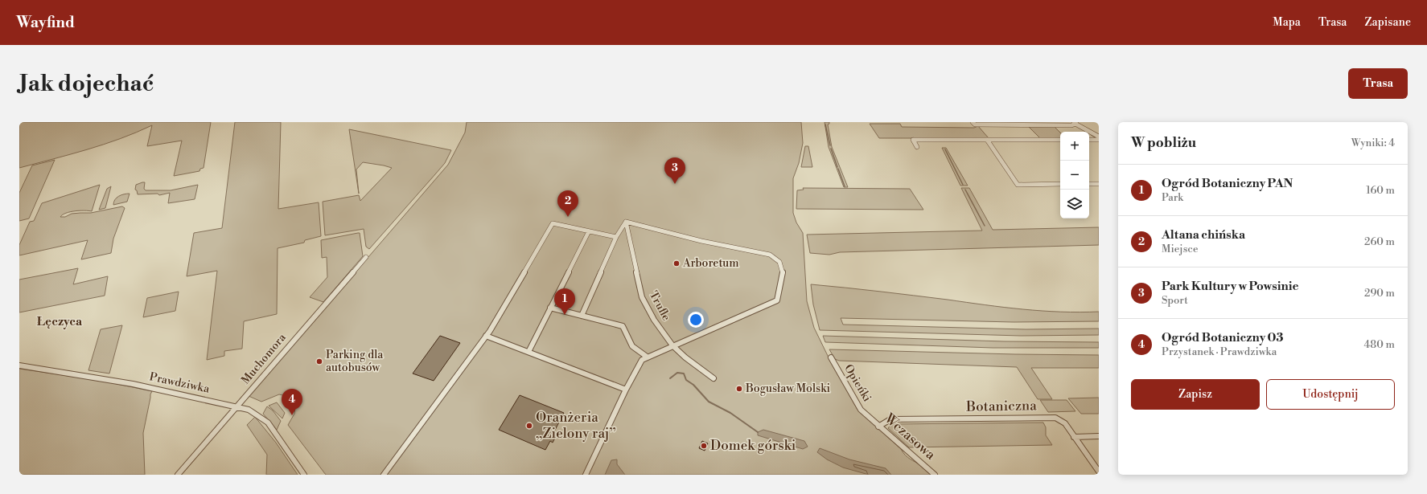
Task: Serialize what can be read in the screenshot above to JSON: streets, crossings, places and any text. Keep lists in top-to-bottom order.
{
  "streets": {
    "street": [
      "Trufle",
      "Muchomora",
      "Prawdziwka",
      "Opieńki",
      "Botaniczna",
      "Wczasowa"
    ]
  },
  "crossings": [
    ["Muchomora", "Prawdziwka"],
    ["Opieńki", "Wczasowa"],
    ["Botaniczna", "Wczasowa"]
  ],
  "districts": ["Łęczyca"],
  "places": [
    "Arboretum",
    "Parking dla autobusów",
    "Bogusław Molski",
    "Oranżeria „Zielony raj”",
    "Domek górski"
  ],
  "page": {
    "header": "Wayfind",
    "nav": ["Mapa", "Trasa", "Zapisane"],
    "buttons": [
      "Trasa",
      ["Zapisz", "Udostępnij"]
    ],
    "title": "Jak dojechać",
    "heading": ["W pobliżu", "Wyniki: 4"],
    "map_buttons": ["+", "−"],
    "pins": [
      "3",
      "2",
      "1",
      "4"
    ],
    "list": [
      {
        "mark": "1",
        "name": "Ogród Botaniczny PAN",
        "note": "Park",
        "value": "160 m"
      },
      {
        "mark": "2",
        "name": "Altana chińska",
        "note": "Miejsce",
        "value": "260 m"
      },
      {
        "mark": "3",
        "name": "Park Kultury w Powsinie",
        "note": "Sport",
        "value": "290 m"
      },
      {
        "mark": "4",
        "name": "Ogród Botaniczny 03",
        "note": "Przystanek · Prawdziwka",
        "value": "480 m"
      }
    ]
  }
}
